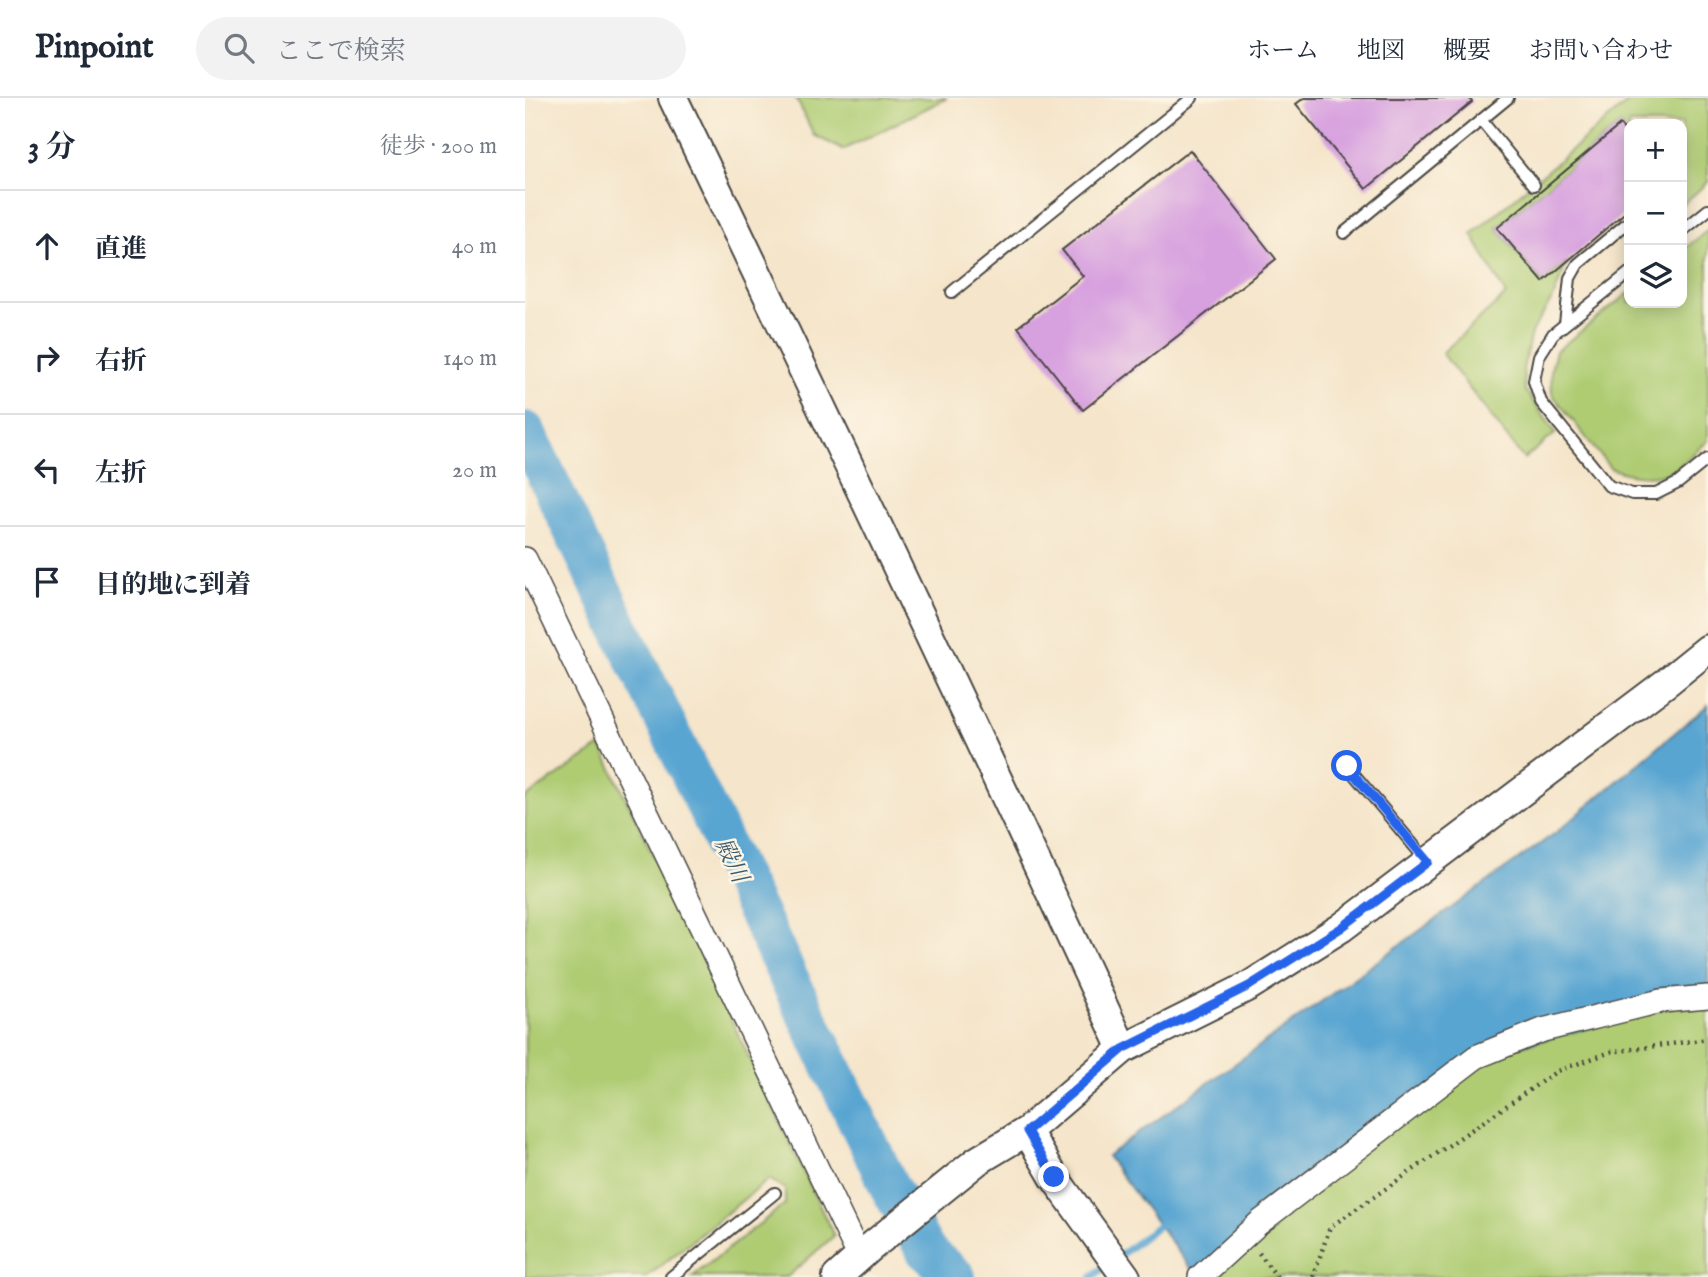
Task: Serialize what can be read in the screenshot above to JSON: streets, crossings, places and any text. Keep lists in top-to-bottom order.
{
  "water": ["殿川"],
  "page": {
    "header": "Pinpoint",
    "search": "ここで検索",
    "nav": [
      "ホーム",
      "地図",
      "概要",
      "お問い合わせ"
    ],
    "heading": ["3 分", "徒歩 · 200 m"],
    "map_buttons": ["+", "−"],
    "list": [
      ["直進", "40 m"],
      ["右折", "140 m"],
      ["左折", "20 m"],
      "目的地に到着"
    ]
  }
}
